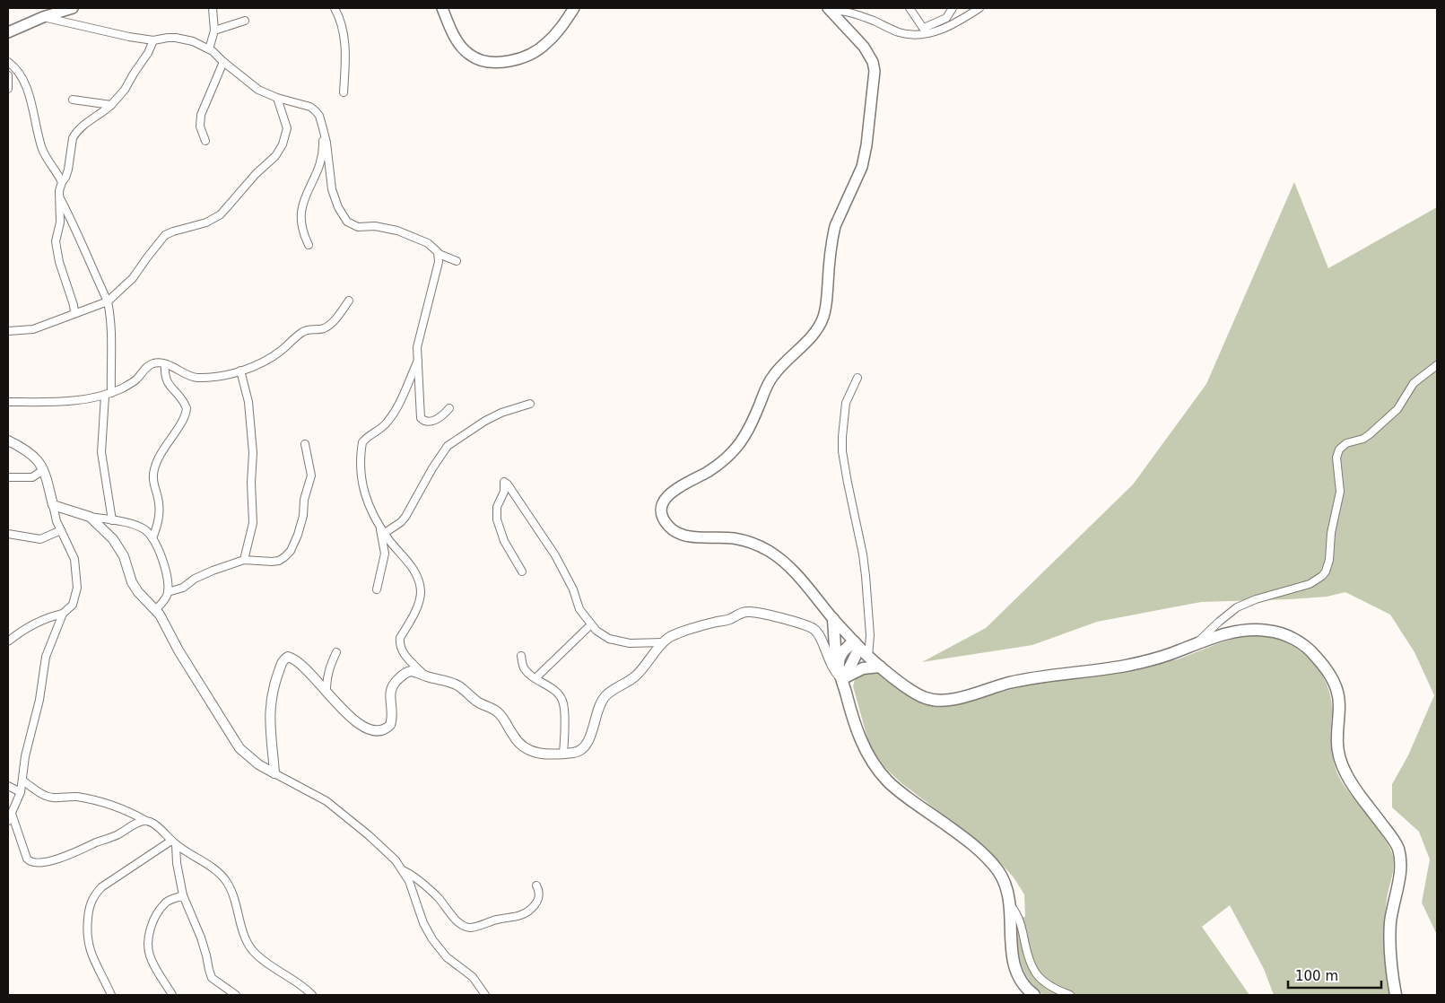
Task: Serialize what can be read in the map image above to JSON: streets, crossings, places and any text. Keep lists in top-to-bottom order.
{
  "scale_bar": "100 m"
}
